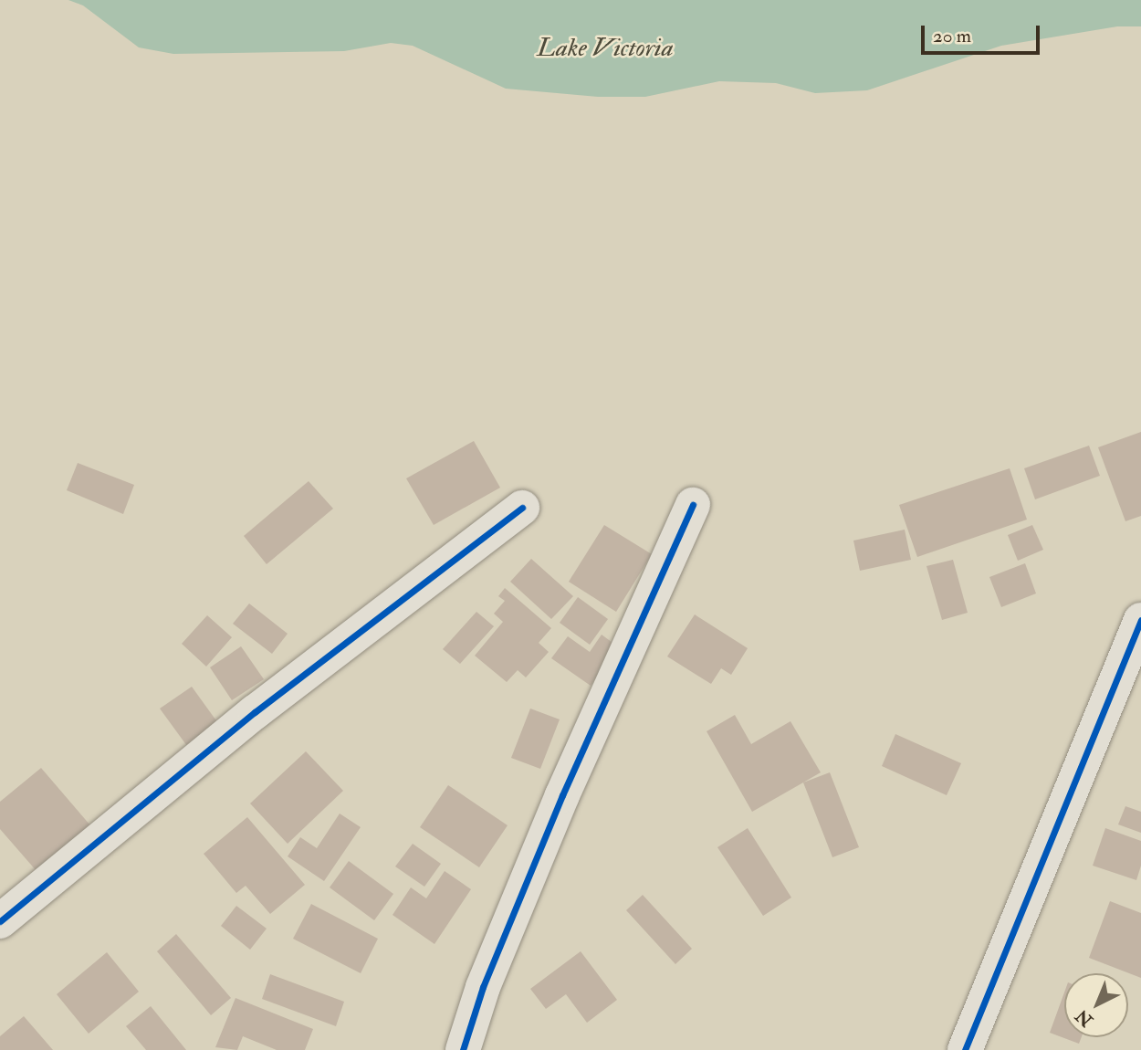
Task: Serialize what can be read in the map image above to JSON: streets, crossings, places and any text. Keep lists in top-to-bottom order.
{
  "water": ["Lake Victoria"],
  "scale_bar": "20 m",
  "north": "bottom left"
}
